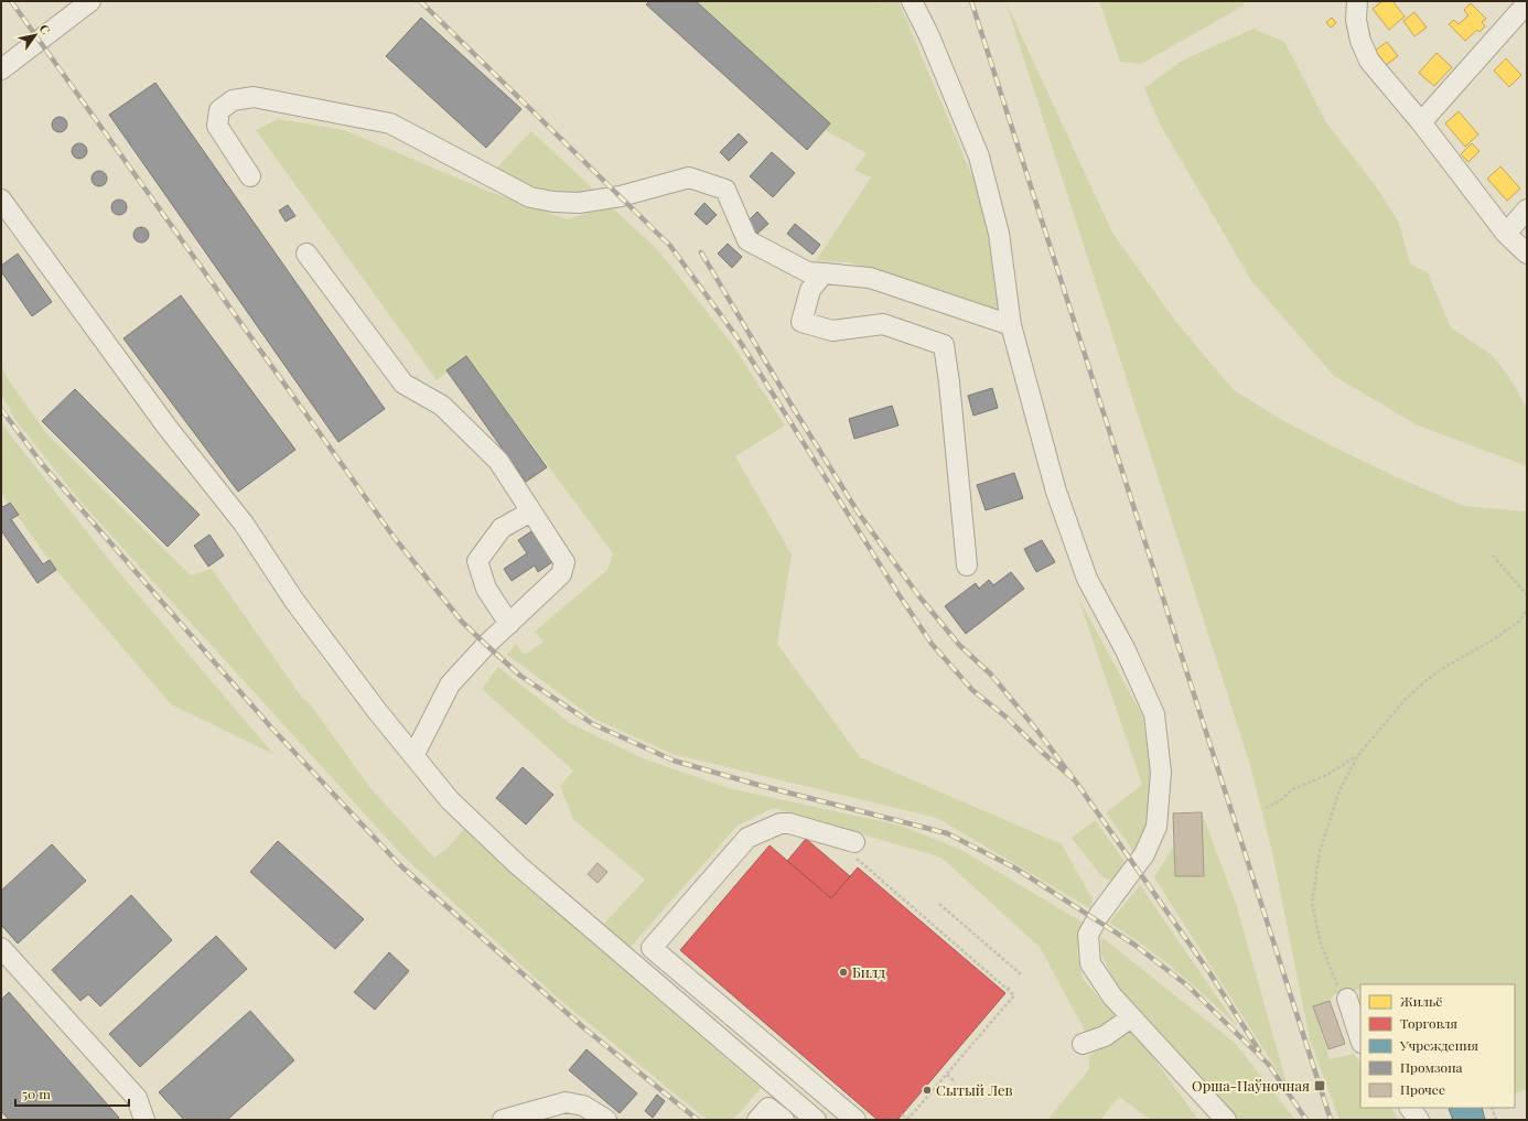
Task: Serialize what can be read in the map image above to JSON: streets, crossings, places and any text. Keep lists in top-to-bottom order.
{
  "places": {
    "other": ["Билд", "Сытый Лев"],
    "transit": ["Орша-Паўночная"]
  },
  "legend": [
    "Жильё",
    "Торговля",
    "Учреждения",
    "Промзона",
    "Прочее"
  ],
  "scale_bar": "50 m",
  "north": "top right"
}
